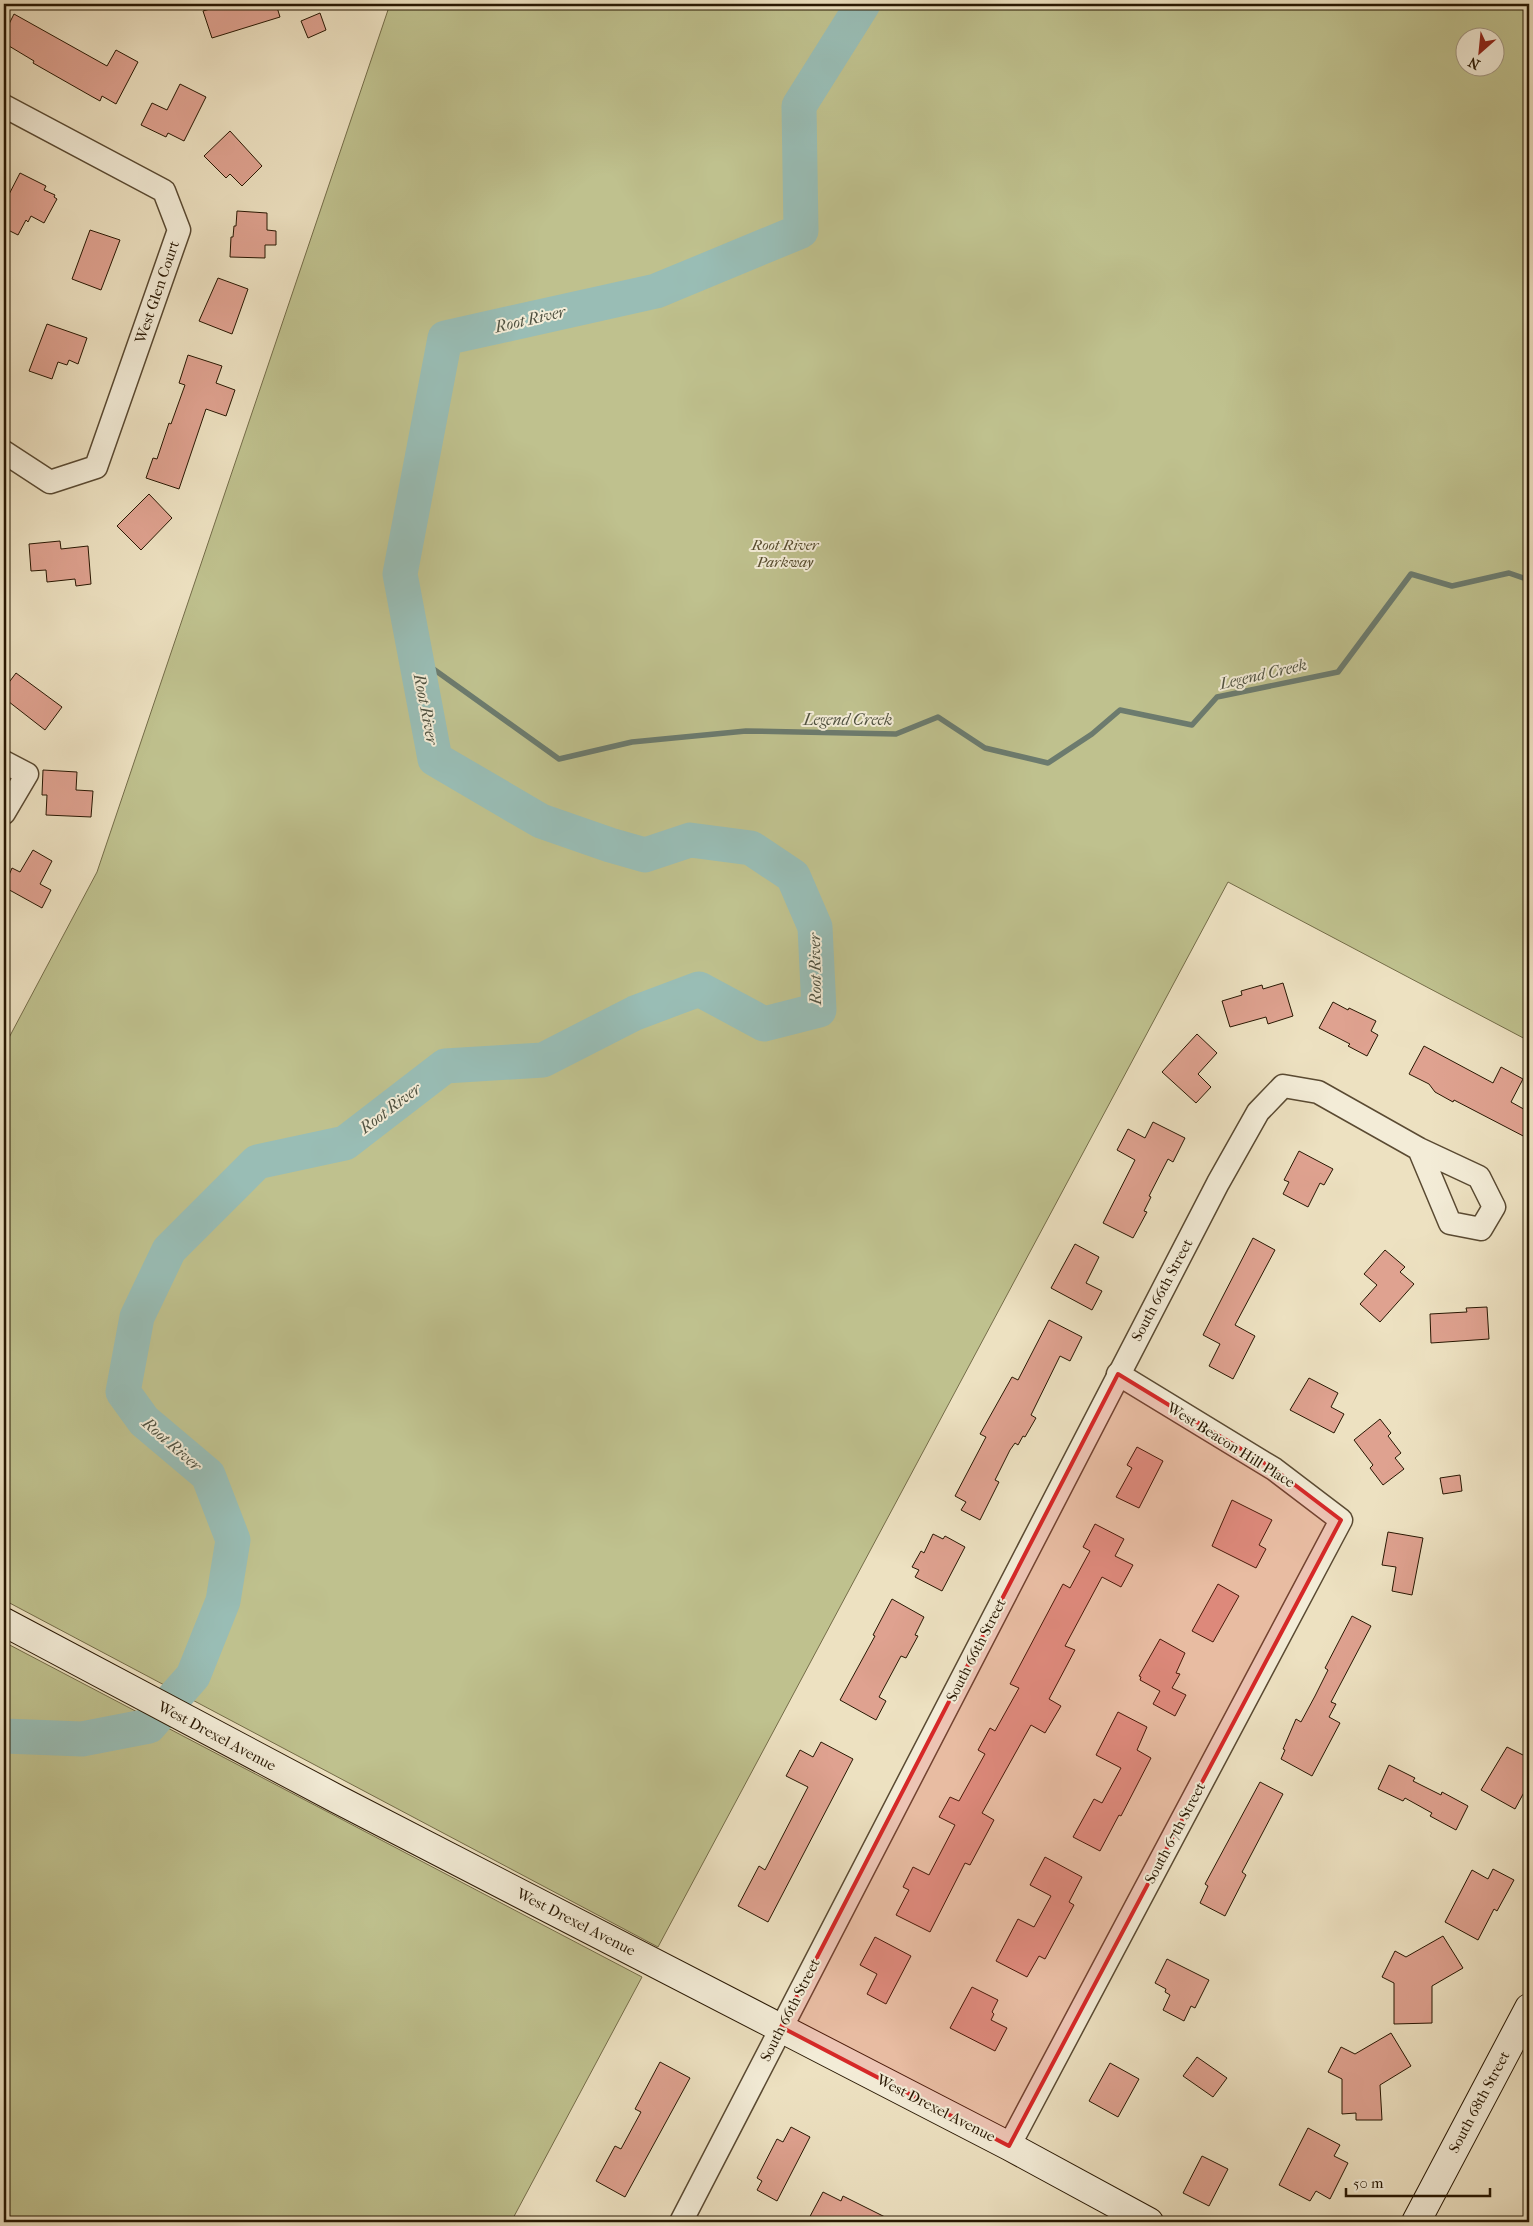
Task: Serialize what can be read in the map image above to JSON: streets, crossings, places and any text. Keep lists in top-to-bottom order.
{
  "streets": {
    "street": [
      "West Glen Court",
      "South 66th Street",
      "West Beacon Hill Place",
      "West Drexel Avenue",
      "South 67th Street",
      "South 68th Street"
    ]
  },
  "crossings": [
    ["South 66th Street", "West Beacon Hill Place"],
    ["South 66th Street", "West Drexel Avenue"],
    ["West Beacon Hill Place", "South 67th Street"],
    ["West Drexel Avenue", "South 67th Street"]
  ],
  "water": ["Root River", "Legend Creek"],
  "parks": ["Root River Parkway"],
  "scale_bar": "50 m",
  "north": "bottom left"
}
